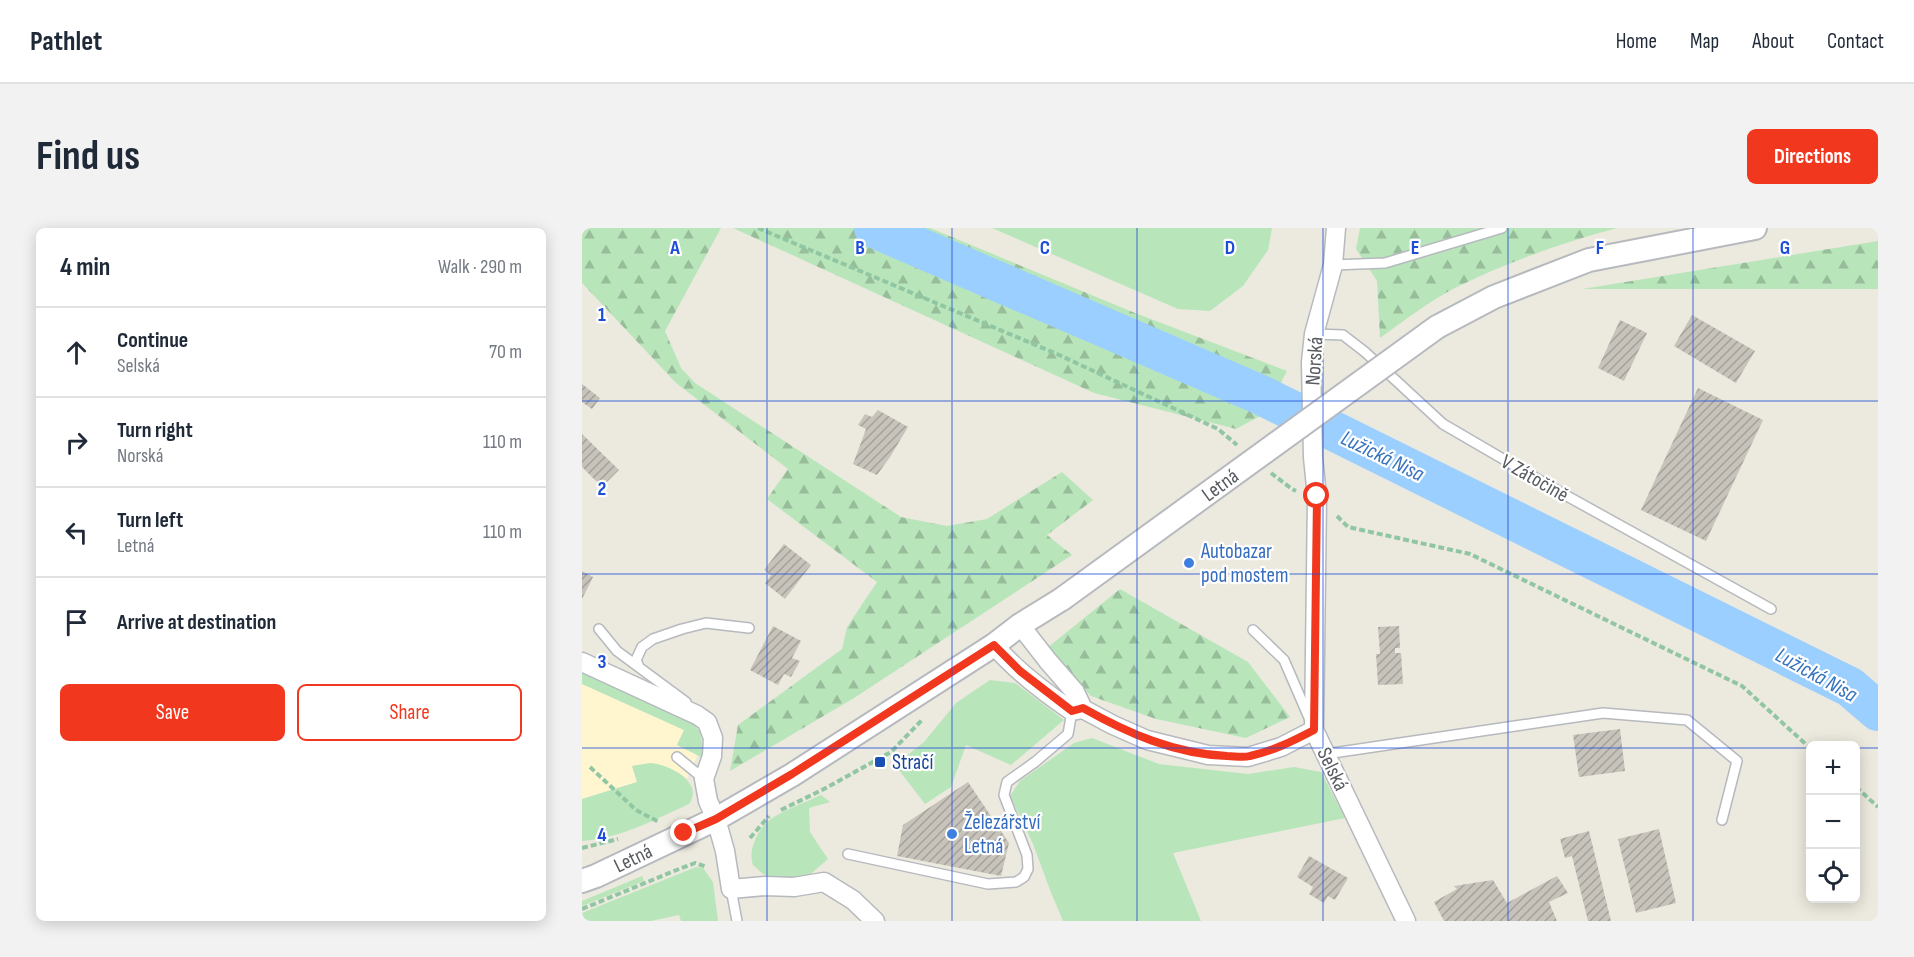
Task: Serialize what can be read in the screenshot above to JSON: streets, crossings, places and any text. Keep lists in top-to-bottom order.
{
  "streets": {
    "street": ["Norská", "Letná", "Selská"],
    "lane": ["V Zátočině"]
  },
  "crossings": [
    ["Norská", "V Zátočině"],
    ["Norská", "Selská"]
  ],
  "water": ["Lužická Nisa"],
  "places": {
    "other": ["Autobazar pod mostem", "Železářství Letná"],
    "transit": ["Stračí"]
  },
  "page": {
    "header": "Pathlet",
    "nav": [
      "Home",
      "Map",
      "About",
      "Contact"
    ],
    "buttons": [
      "Directions",
      ["Save", "Share"]
    ],
    "title": "Find us",
    "heading": ["4 min", "Walk · 290 m"],
    "list": [
      ["Continue", "Selská", "70 m"],
      ["Turn right", "Norská", "110 m"],
      ["Turn left", "Letná", "110 m"],
      "Arrive at destination"
    ],
    "map_buttons": ["+", "−"]
  },
  "grid": {
    "columns": [
      "A",
      "B",
      "C",
      "D",
      "E",
      "F",
      "G"
    ],
    "rows": [
      "1",
      "2",
      "3",
      "4"
    ]
  }
}
